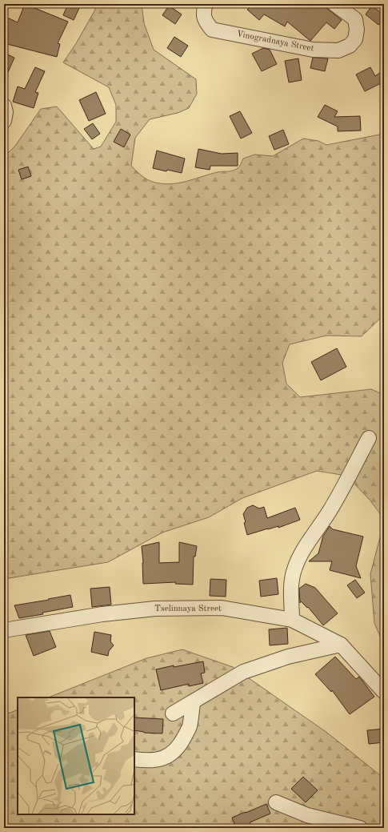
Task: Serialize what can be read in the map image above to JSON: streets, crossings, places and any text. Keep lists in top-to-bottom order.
{
  "streets": {
    "street": ["Vinogradnaya Street", "Tselinnaya Street"]
  }
}
